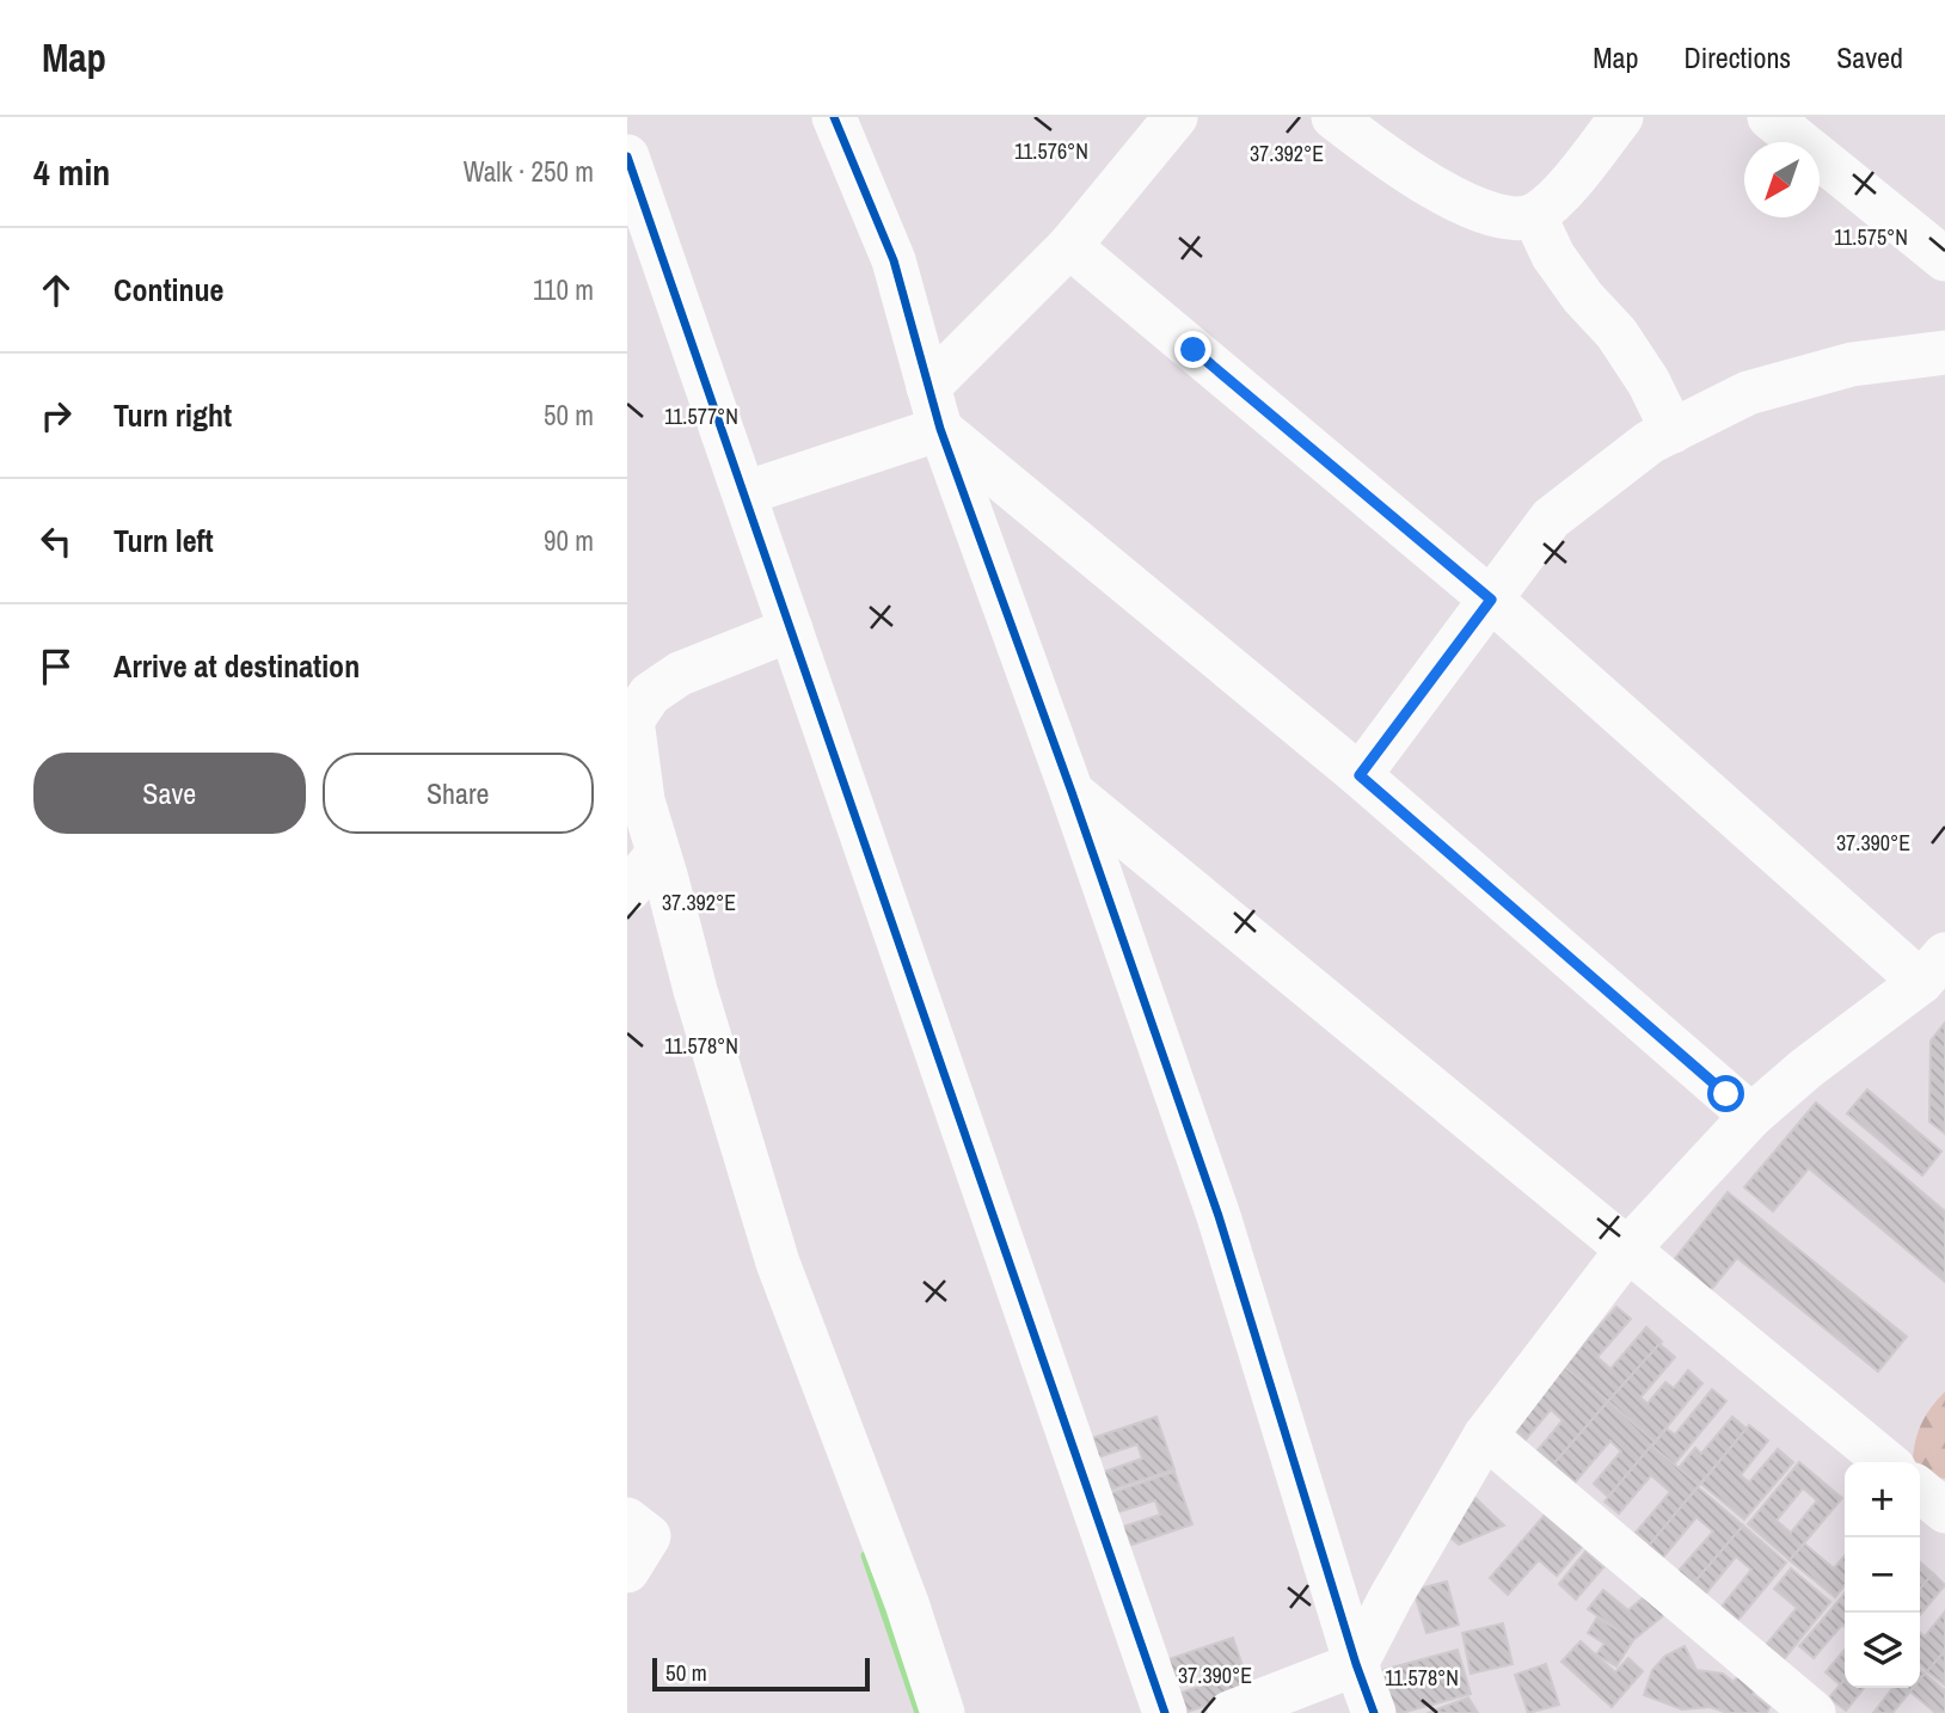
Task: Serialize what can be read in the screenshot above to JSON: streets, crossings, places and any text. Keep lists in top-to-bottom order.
{
  "scale_bar": "50 m",
  "north": "bottom left",
  "page": {
    "header": "Map",
    "nav": ["Map", "Directions", "Saved"],
    "heading": ["4 min", "Walk · 250 m"],
    "list": [
      ["Continue", "110 m"],
      ["Turn right", "50 m"],
      ["Turn left", "90 m"],
      "Arrive at destination"
    ],
    "buttons": ["Save", "Share"],
    "map_buttons": ["+", "−"],
    "scale": "50 m"
  },
  "coordinates": [
    "11.576°N",
    "37.392°E",
    "11.575°N",
    "11.577°N",
    "37.390°E",
    "11.578°N"
  ]
}
